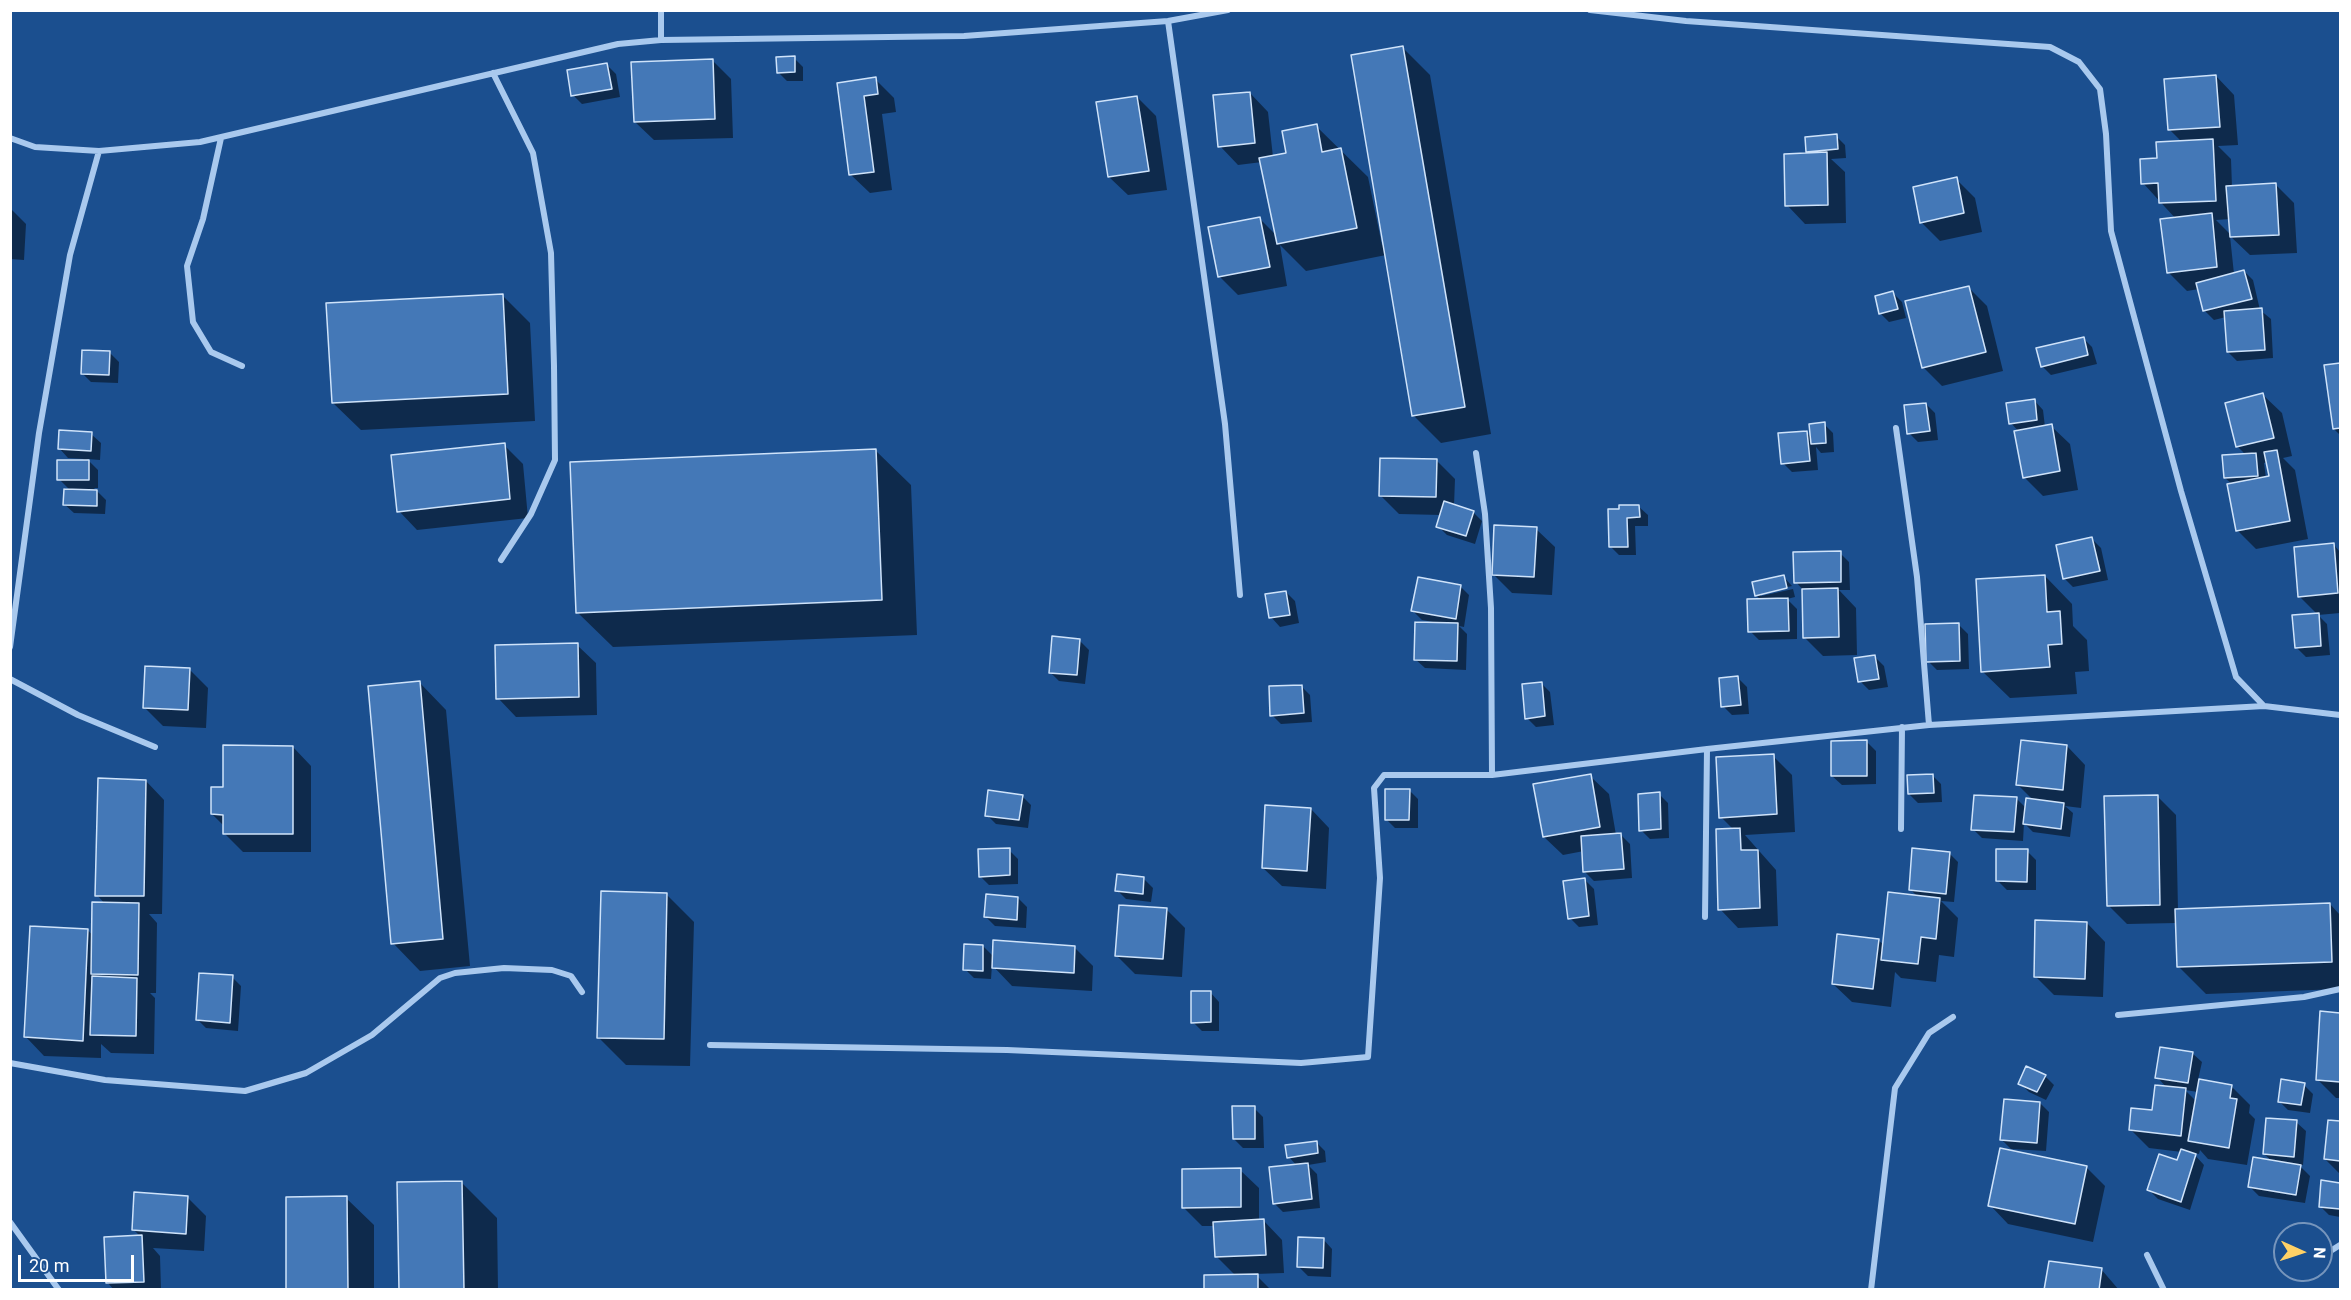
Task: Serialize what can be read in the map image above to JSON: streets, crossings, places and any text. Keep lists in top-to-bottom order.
{
  "scale_bar": "20 m",
  "north": "right"
}
